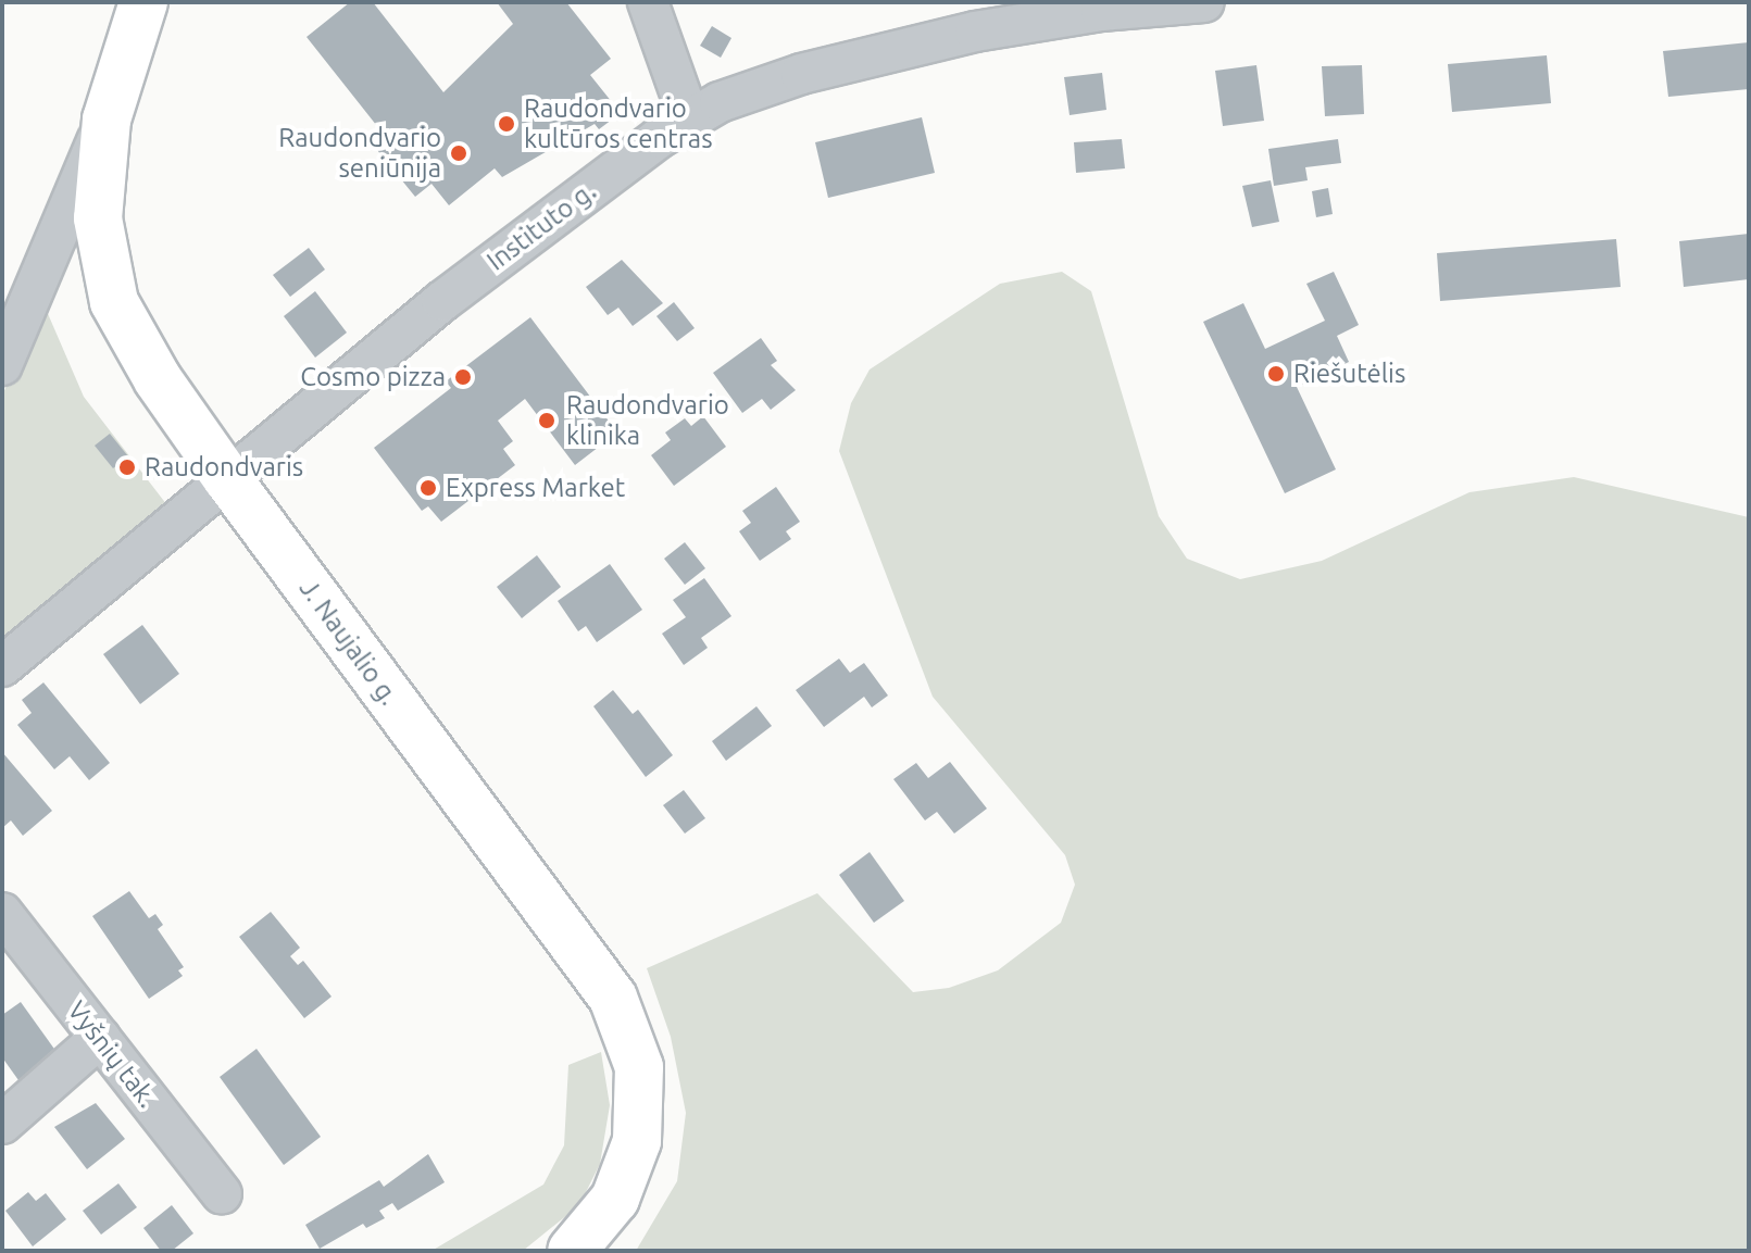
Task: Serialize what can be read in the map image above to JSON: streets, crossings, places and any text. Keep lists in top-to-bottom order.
{
  "streets": {
    "main road": ["J. Naujalio g."],
    "street": ["Instituto g.", "Vyšnių tak."]
  },
  "crossings": [
    ["Instituto g.", "J. Naujalio g."]
  ],
  "places": [
    "Raudondvario kultūros centras",
    "Raudondvario seniūnija",
    "Riešutėlis",
    "Cosmo pizza",
    "Raudondvario klinika",
    "Raudondvaris",
    "Express Market"
  ]
}
